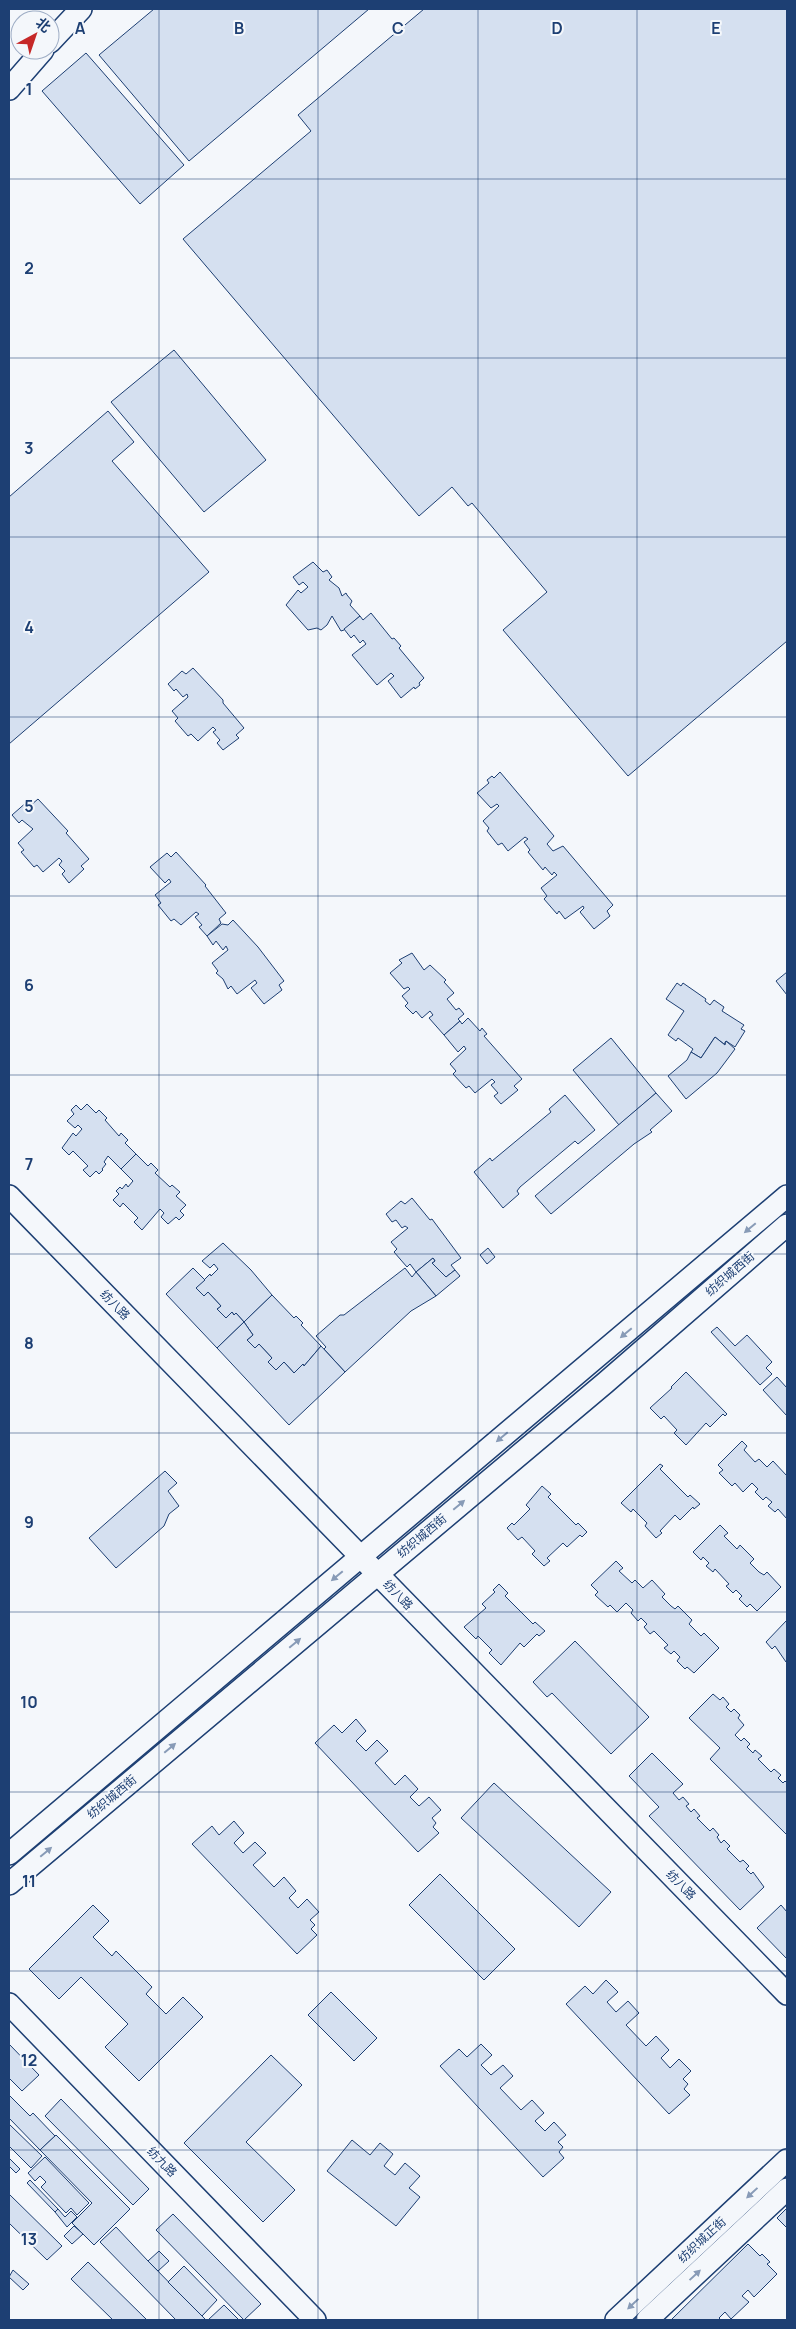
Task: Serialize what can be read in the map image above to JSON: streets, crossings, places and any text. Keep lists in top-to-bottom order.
{
  "streets": {
    "street": [
      "纺织城西街",
      "纺八路",
      "纺九路",
      "纺织城正街"
    ]
  },
  "crossings": [
    ["纺织城西街", "纺八路"]
  ],
  "north": "top right",
  "grid": {
    "columns": [
      "A",
      "B",
      "C",
      "D",
      "E"
    ],
    "rows": [
      "1",
      "2",
      "3",
      "4",
      "5",
      "6",
      "7",
      "8",
      "9",
      "10",
      "11",
      "12",
      "13"
    ]
  }
}
